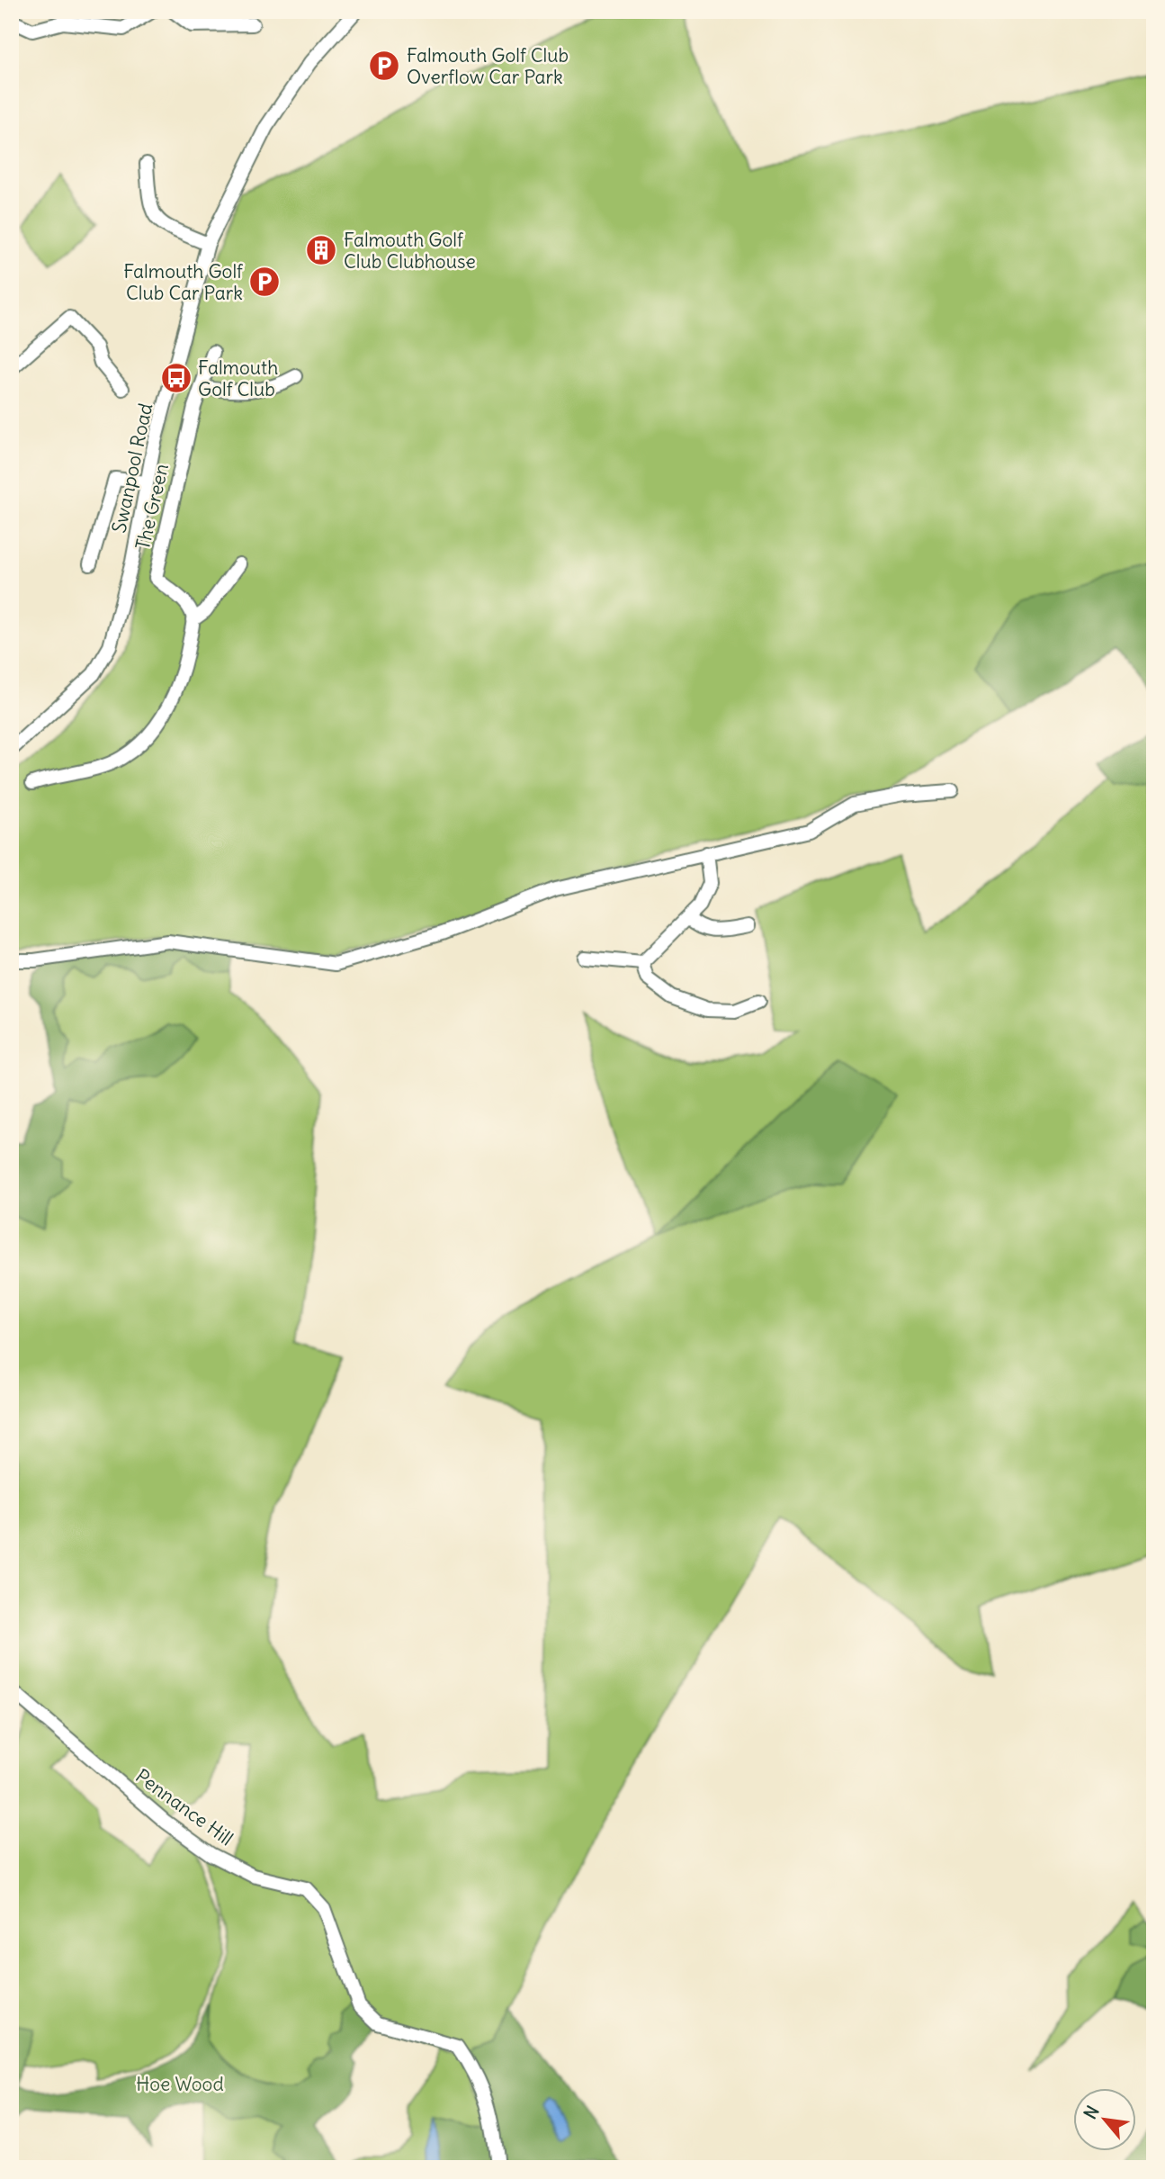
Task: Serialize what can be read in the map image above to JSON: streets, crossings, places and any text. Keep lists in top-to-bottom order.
{
  "streets": {
    "street": ["Swanpool Road", "The Green", "Pennance Hill"]
  },
  "parks": ["Hoe Wood"],
  "places": {
    "parking": ["Falmouth Golf Club Overflow Car Park", "Falmouth Golf Club Car Park"],
    "building": ["Falmouth Golf Club Clubhouse"],
    "bus stop": ["Falmouth Golf Club"]
  },
  "north": "top left"
}
